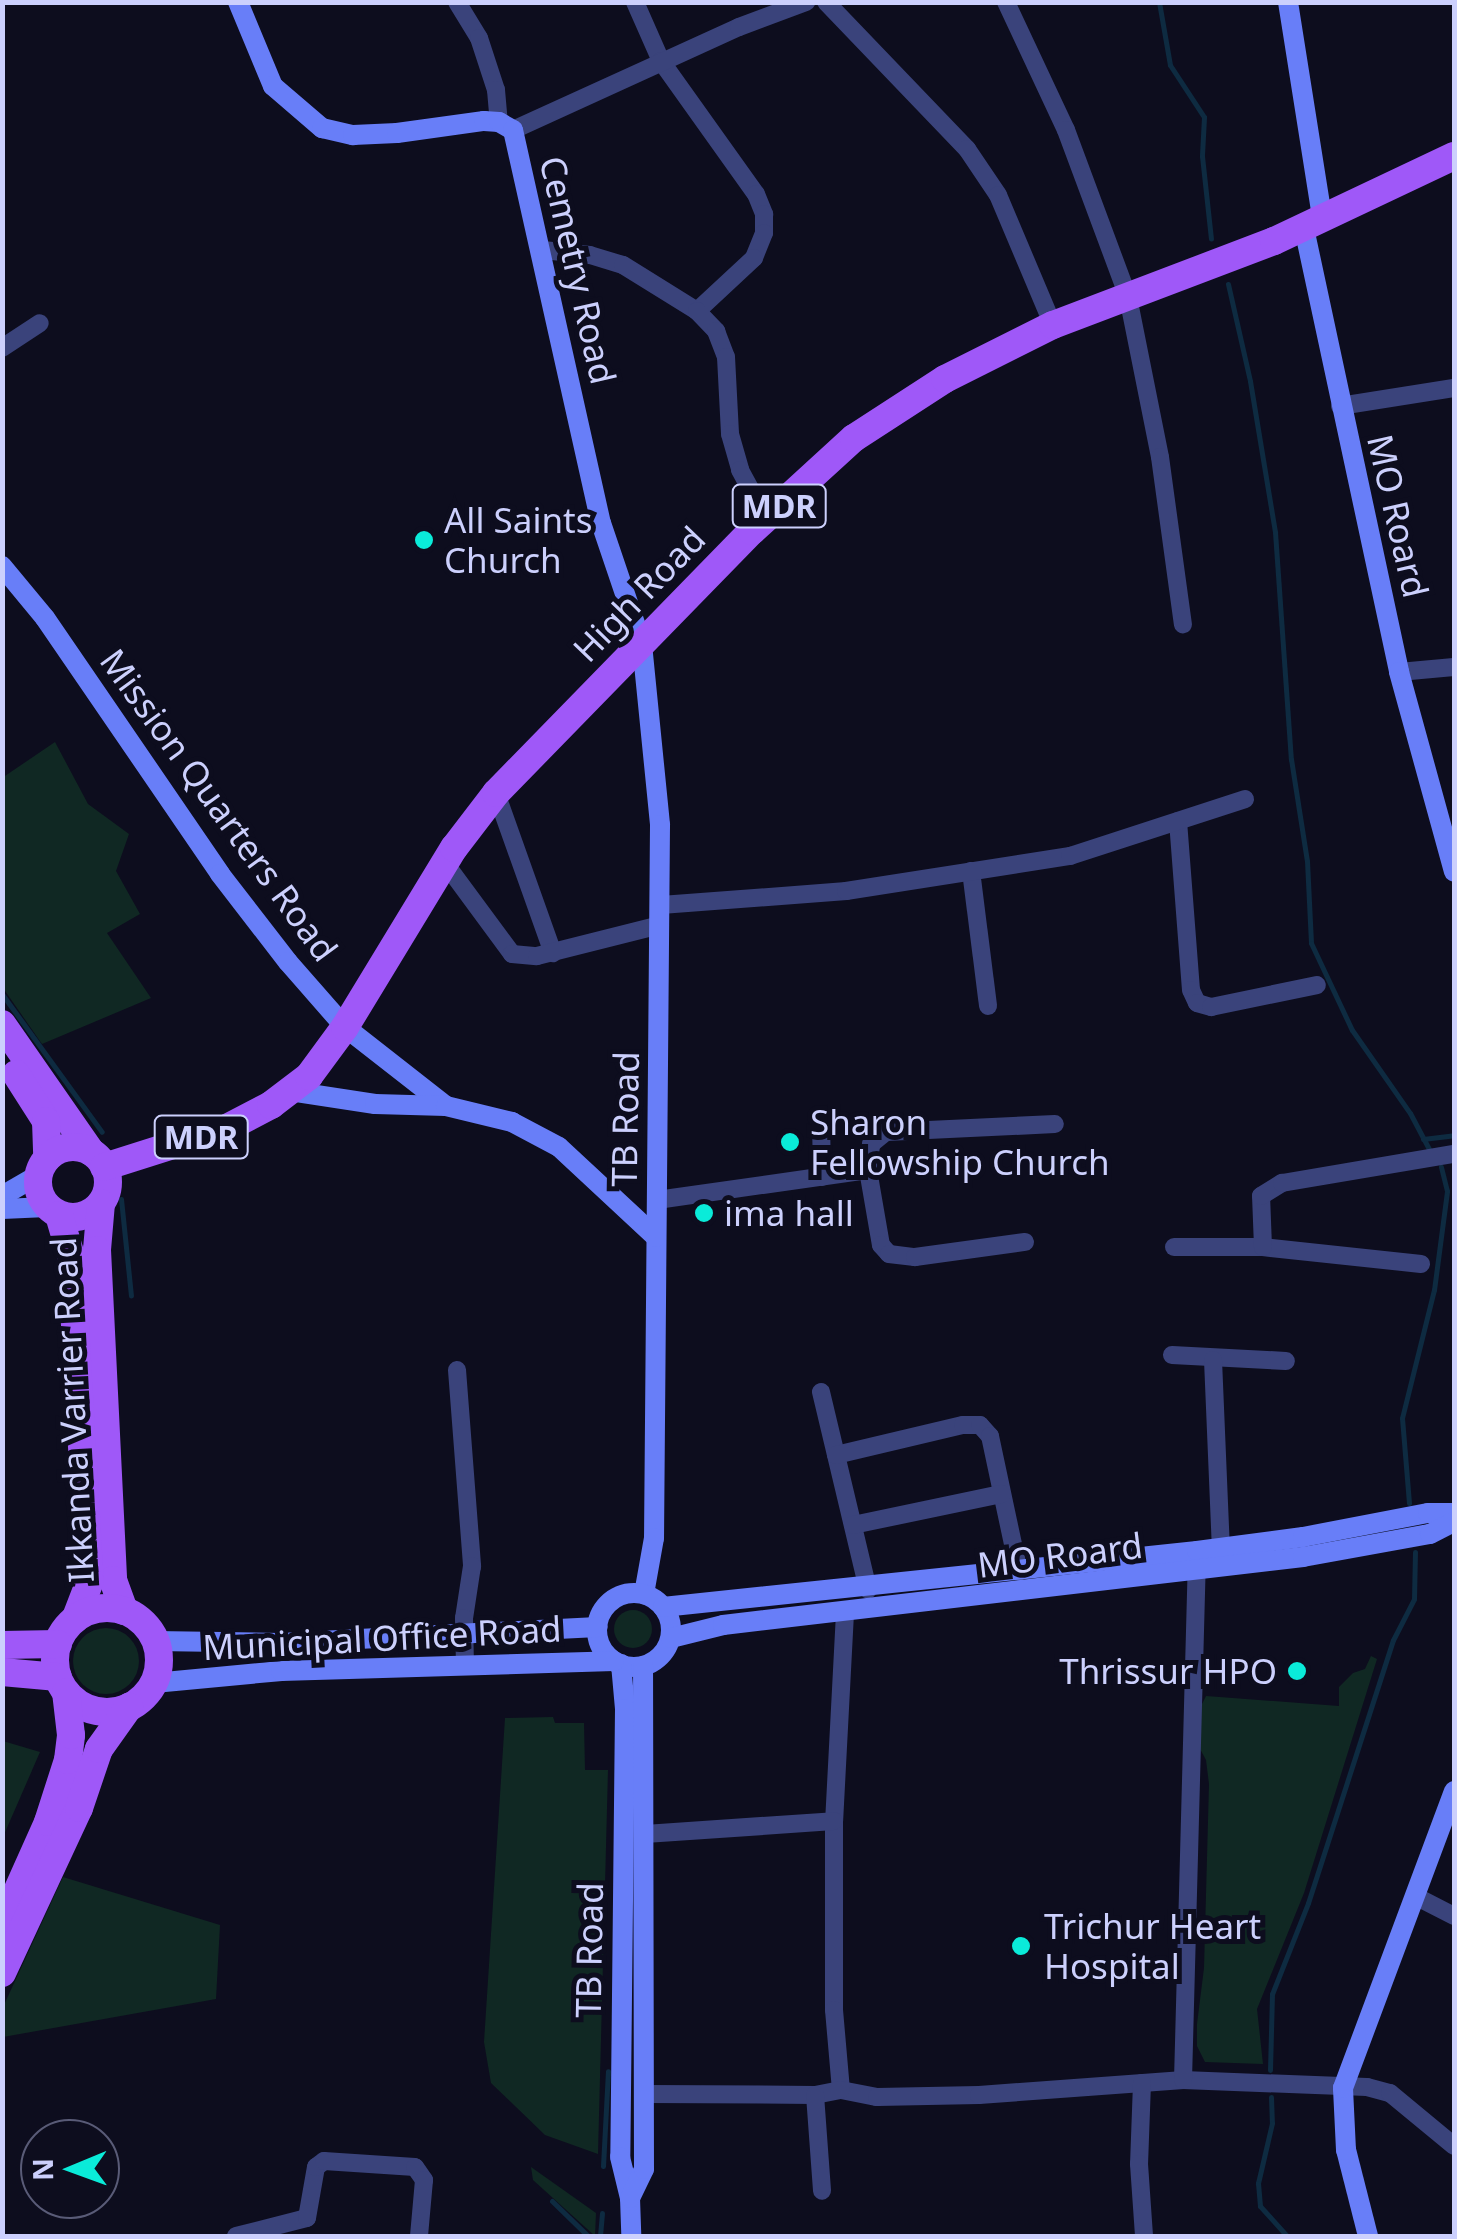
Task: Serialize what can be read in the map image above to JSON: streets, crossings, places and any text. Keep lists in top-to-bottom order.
{
  "streets": {
    "main road": [
      "Cemetry Road",
      "MDR",
      "MO Roard",
      "High Road",
      "Mission Quarters Road",
      "TB Road",
      "Ikkanda Varrier Road",
      "Municipal Office Road"
    ]
  },
  "crossings": [
    ["Cemetry Road", "High Road"],
    ["Cemetry Road", "TB Road"],
    ["MO Roard", "High Road"],
    ["MO Roard", "TB Road"],
    ["MO Roard", "Municipal Office Road"],
    ["High Road", "Mission Quarters Road"],
    ["High Road", "TB Road"],
    ["High Road", "Ikkanda Varrier Road"],
    ["TB Road", "Municipal Office Road"],
    ["Ikkanda Varrier Road", "Municipal Office Road"]
  ],
  "places": [
    "All Saints Church",
    "Sharon Fellowship Church",
    "ima hall",
    "Thrissur HPO",
    "Trichur Heart Hospital"
  ],
  "north": "left"
}
